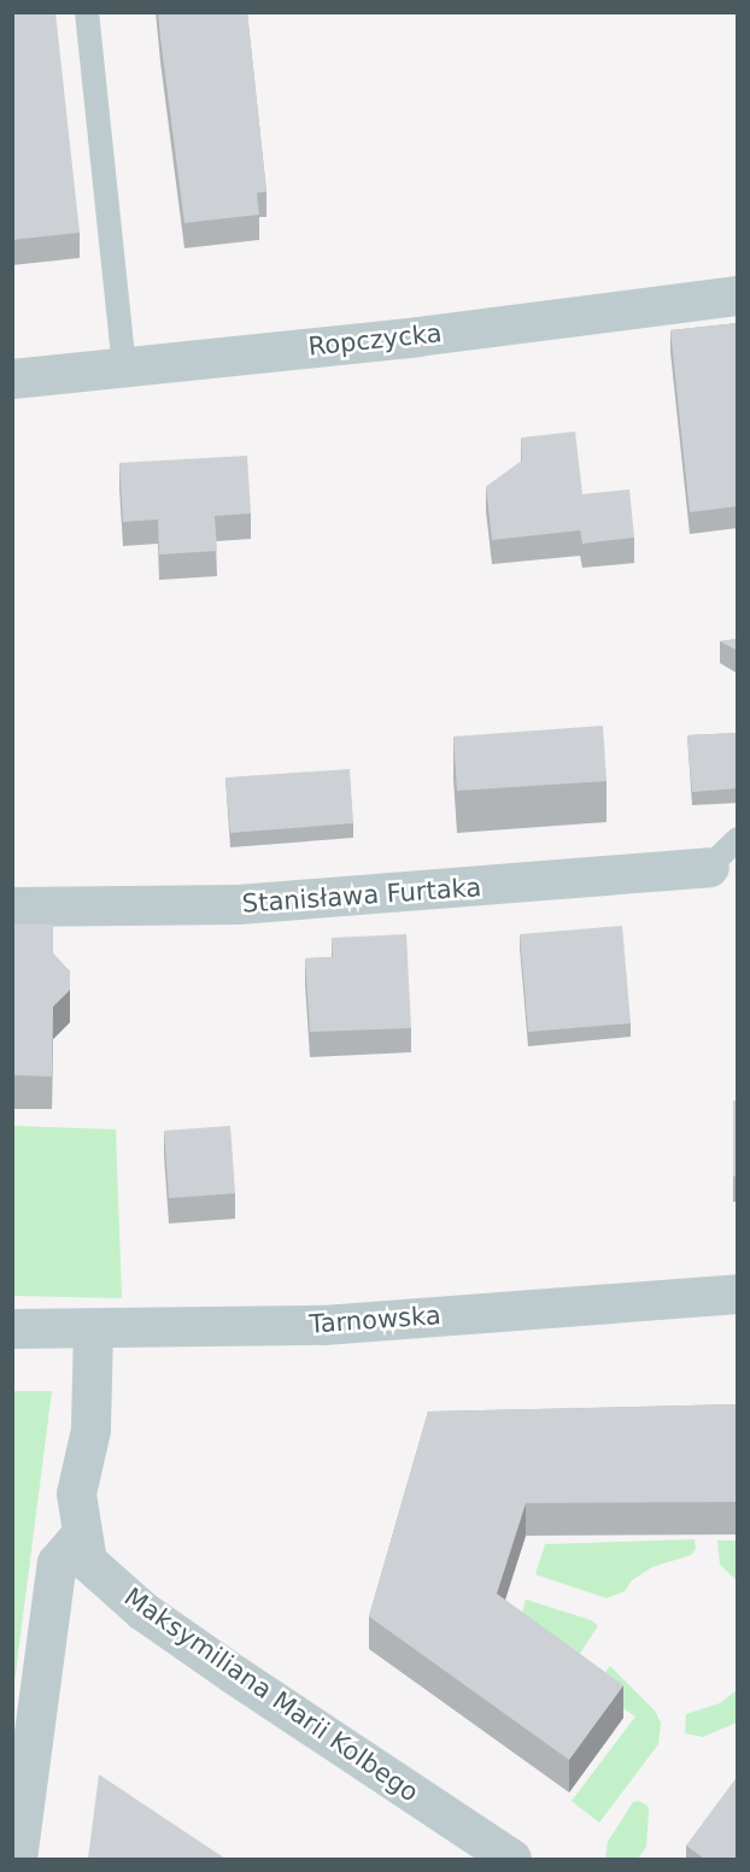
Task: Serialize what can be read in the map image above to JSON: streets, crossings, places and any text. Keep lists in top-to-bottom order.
{
  "streets": {
    "street": [
      "Ropczycka",
      "Stanisława Furtaka",
      "Tarnowska",
      "Maksymiliana Marii Kolbego"
    ]
  },
  "crossings": [
    ["Tarnowska", "Maksymiliana Marii Kolbego"]
  ]
}
